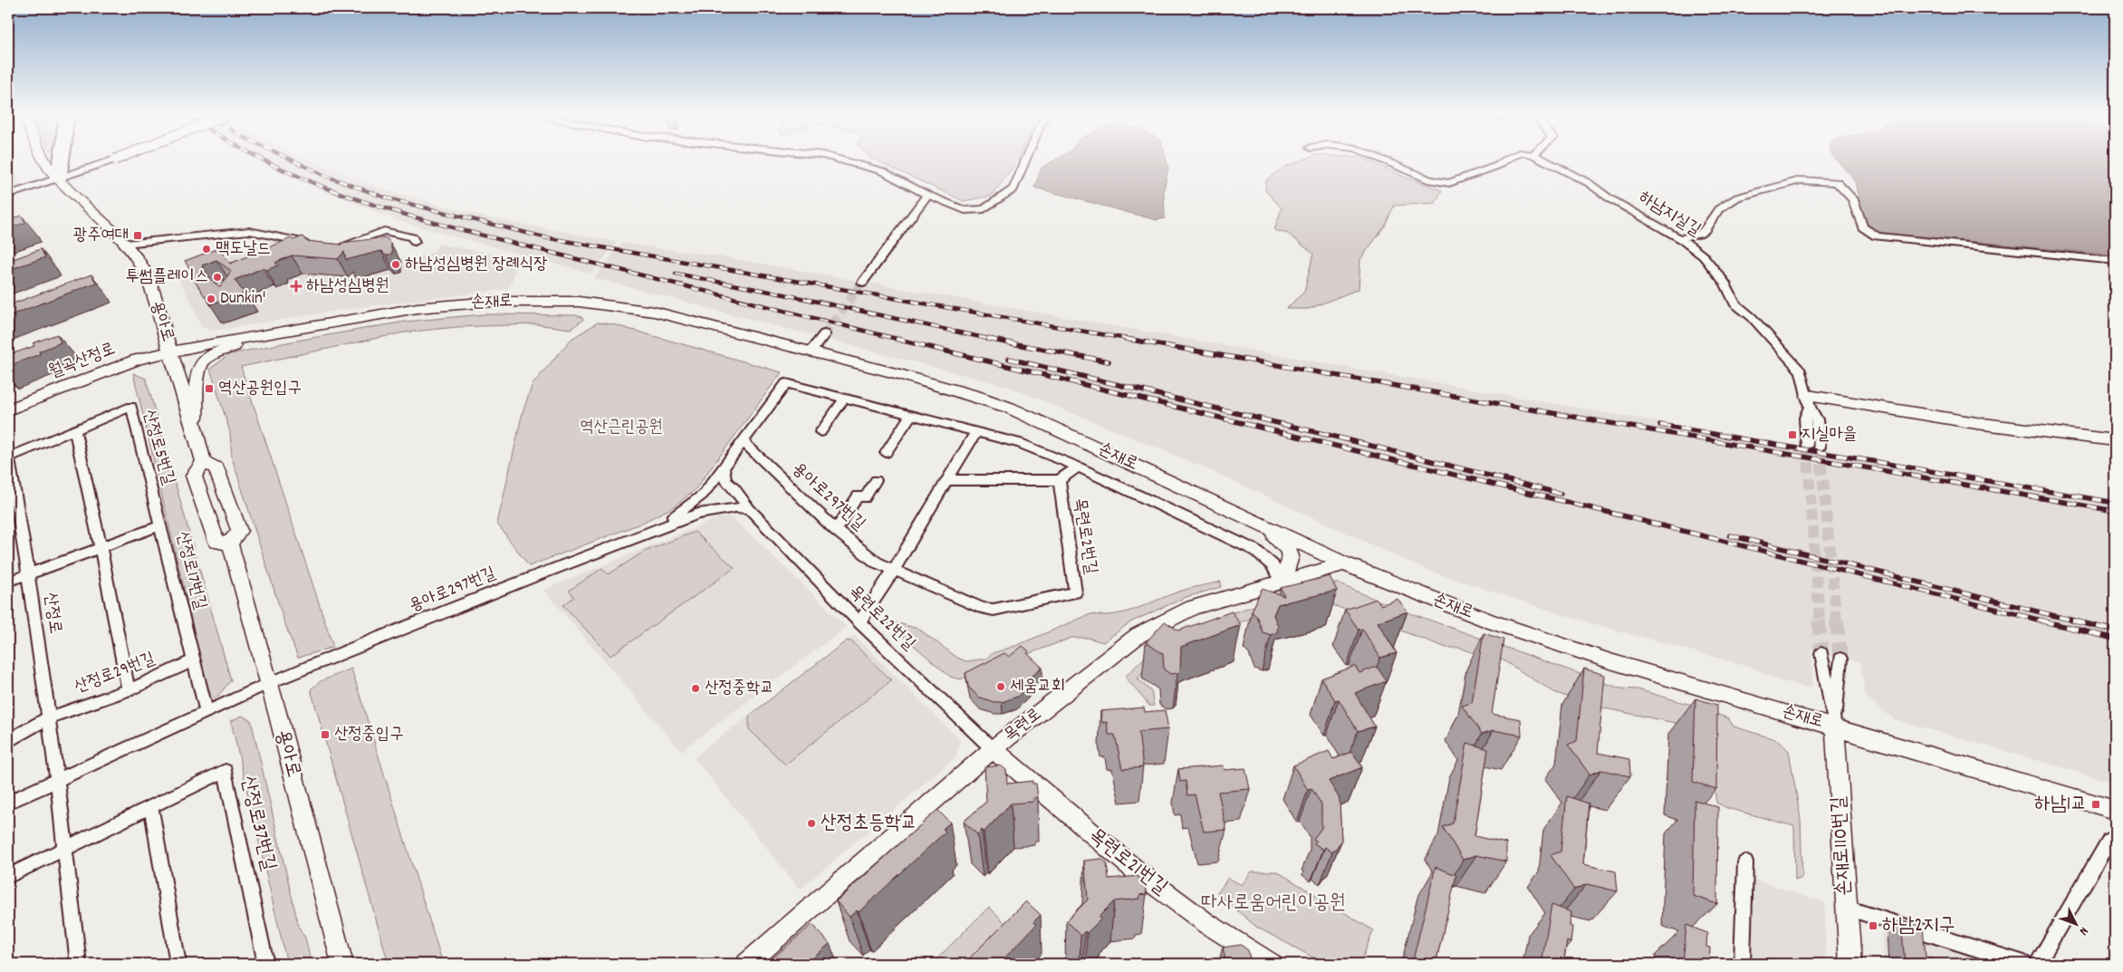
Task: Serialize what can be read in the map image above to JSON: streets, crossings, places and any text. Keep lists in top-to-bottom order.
{
  "streets": {
    "main road": [
      "손재로",
      "용아로",
      "월곡산정로",
      "목련로",
      "손재로110번길",
      "목련로21번길"
    ],
    "street": [
      "하남지실길",
      "산정로5번길",
      "용아로297번길",
      "목련로2번길",
      "산정로17번길",
      "산정로",
      "목련로22번길",
      "산정로29번길",
      "산정로37번길"
    ]
  },
  "crossings": [
    ["손재로", "용아로"],
    ["손재로", "월곡산정로"],
    ["손재로", "목련로"],
    ["손재로", "손재로110번길"],
    ["용아로", "월곡산정로"],
    ["용아로", "용아로297번길"],
    ["산정로5번길", "산정로17번길"],
    ["산정로5번길", "산정로"],
    ["용아로297번길", "목련로2번길"],
    ["목련로2번길", "목련로"],
    ["산정로17번길", "산정로"],
    ["산정로17번길", "산정로29번길"],
    ["산정로", "산정로29번길"],
    ["산정로", "산정로37번길"],
    ["목련로22번길", "목련로"],
    ["목련로22번길", "목련로21번길"],
    ["목련로", "목련로21번길"]
  ],
  "parks": ["역산근린공원", "따사로움어린이공원"],
  "places": {
    "transit": [
      "광주여대",
      "역산공원입구",
      "지실마을",
      "산정중입구",
      "하남1교",
      "하남2지구"
    ],
    "other": [
      "맥도날드",
      "하남성심병원 장례식장",
      "투썸플레이스",
      "Dunkin'",
      "세움교회",
      "산정중학교",
      "산정초등학교"
    ],
    "health": ["하남성심병원"]
  },
  "north": "bottom right"
}
